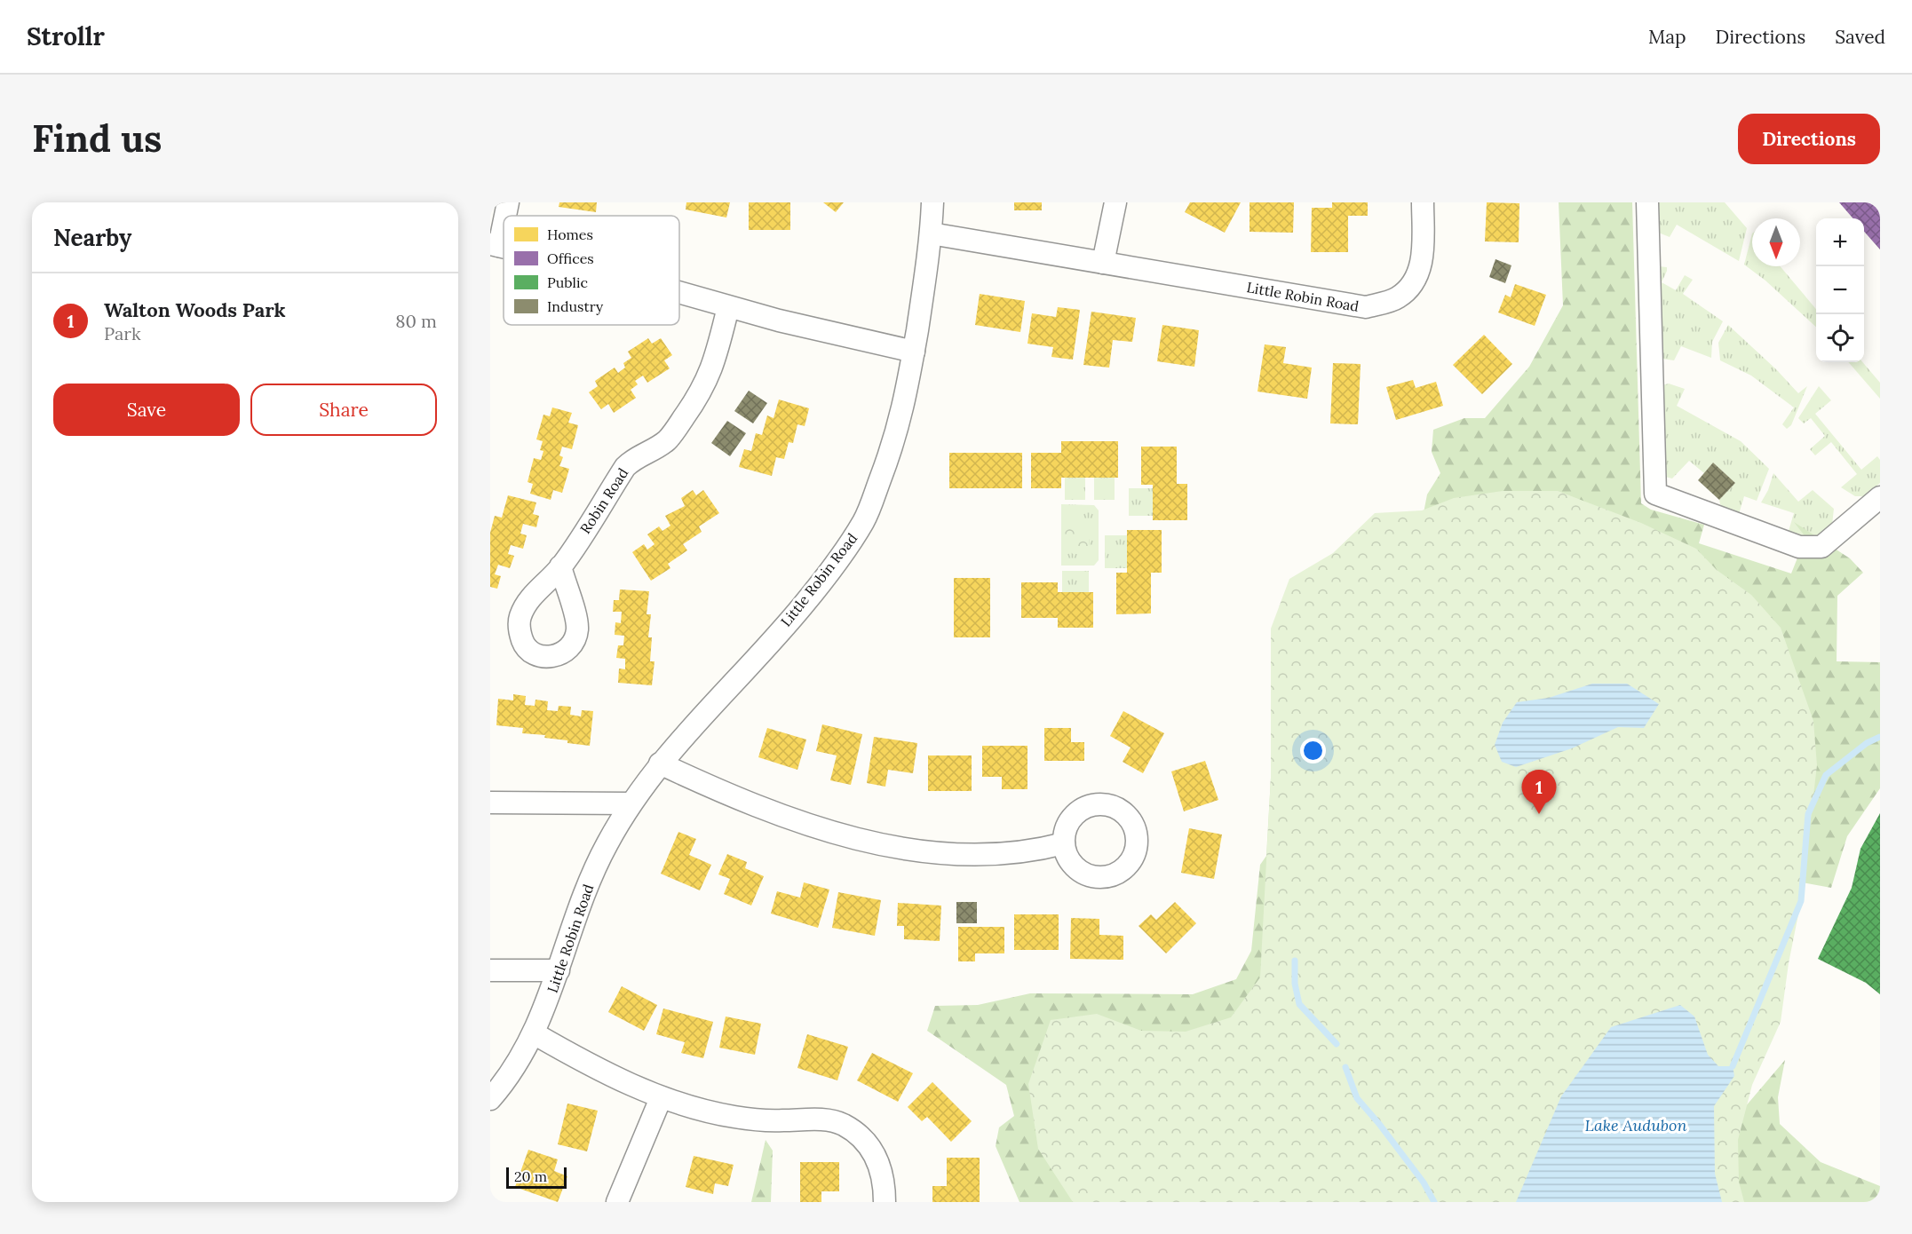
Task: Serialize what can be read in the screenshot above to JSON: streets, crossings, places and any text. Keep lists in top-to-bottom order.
{
  "streets": {
    "street": ["Little Robin Road", "Robin Road"]
  },
  "water": ["Lake Audubon"],
  "legend": [
    "Homes",
    "Offices",
    "Public",
    "Industry"
  ],
  "scale_bar": "20 m",
  "north": "bottom",
  "page": {
    "header": "Strollr",
    "nav": ["Map", "Directions", "Saved"],
    "buttons": [
      "Directions",
      ["Save", "Share"]
    ],
    "title": "Find us",
    "heading": "Nearby",
    "map_buttons": ["+", "−"],
    "list": [
      {
        "mark": "1",
        "name": "Walton Woods Park",
        "note": "Park",
        "value": "80 m"
      }
    ],
    "pins": "1",
    "scale": "20 m"
  }
}
